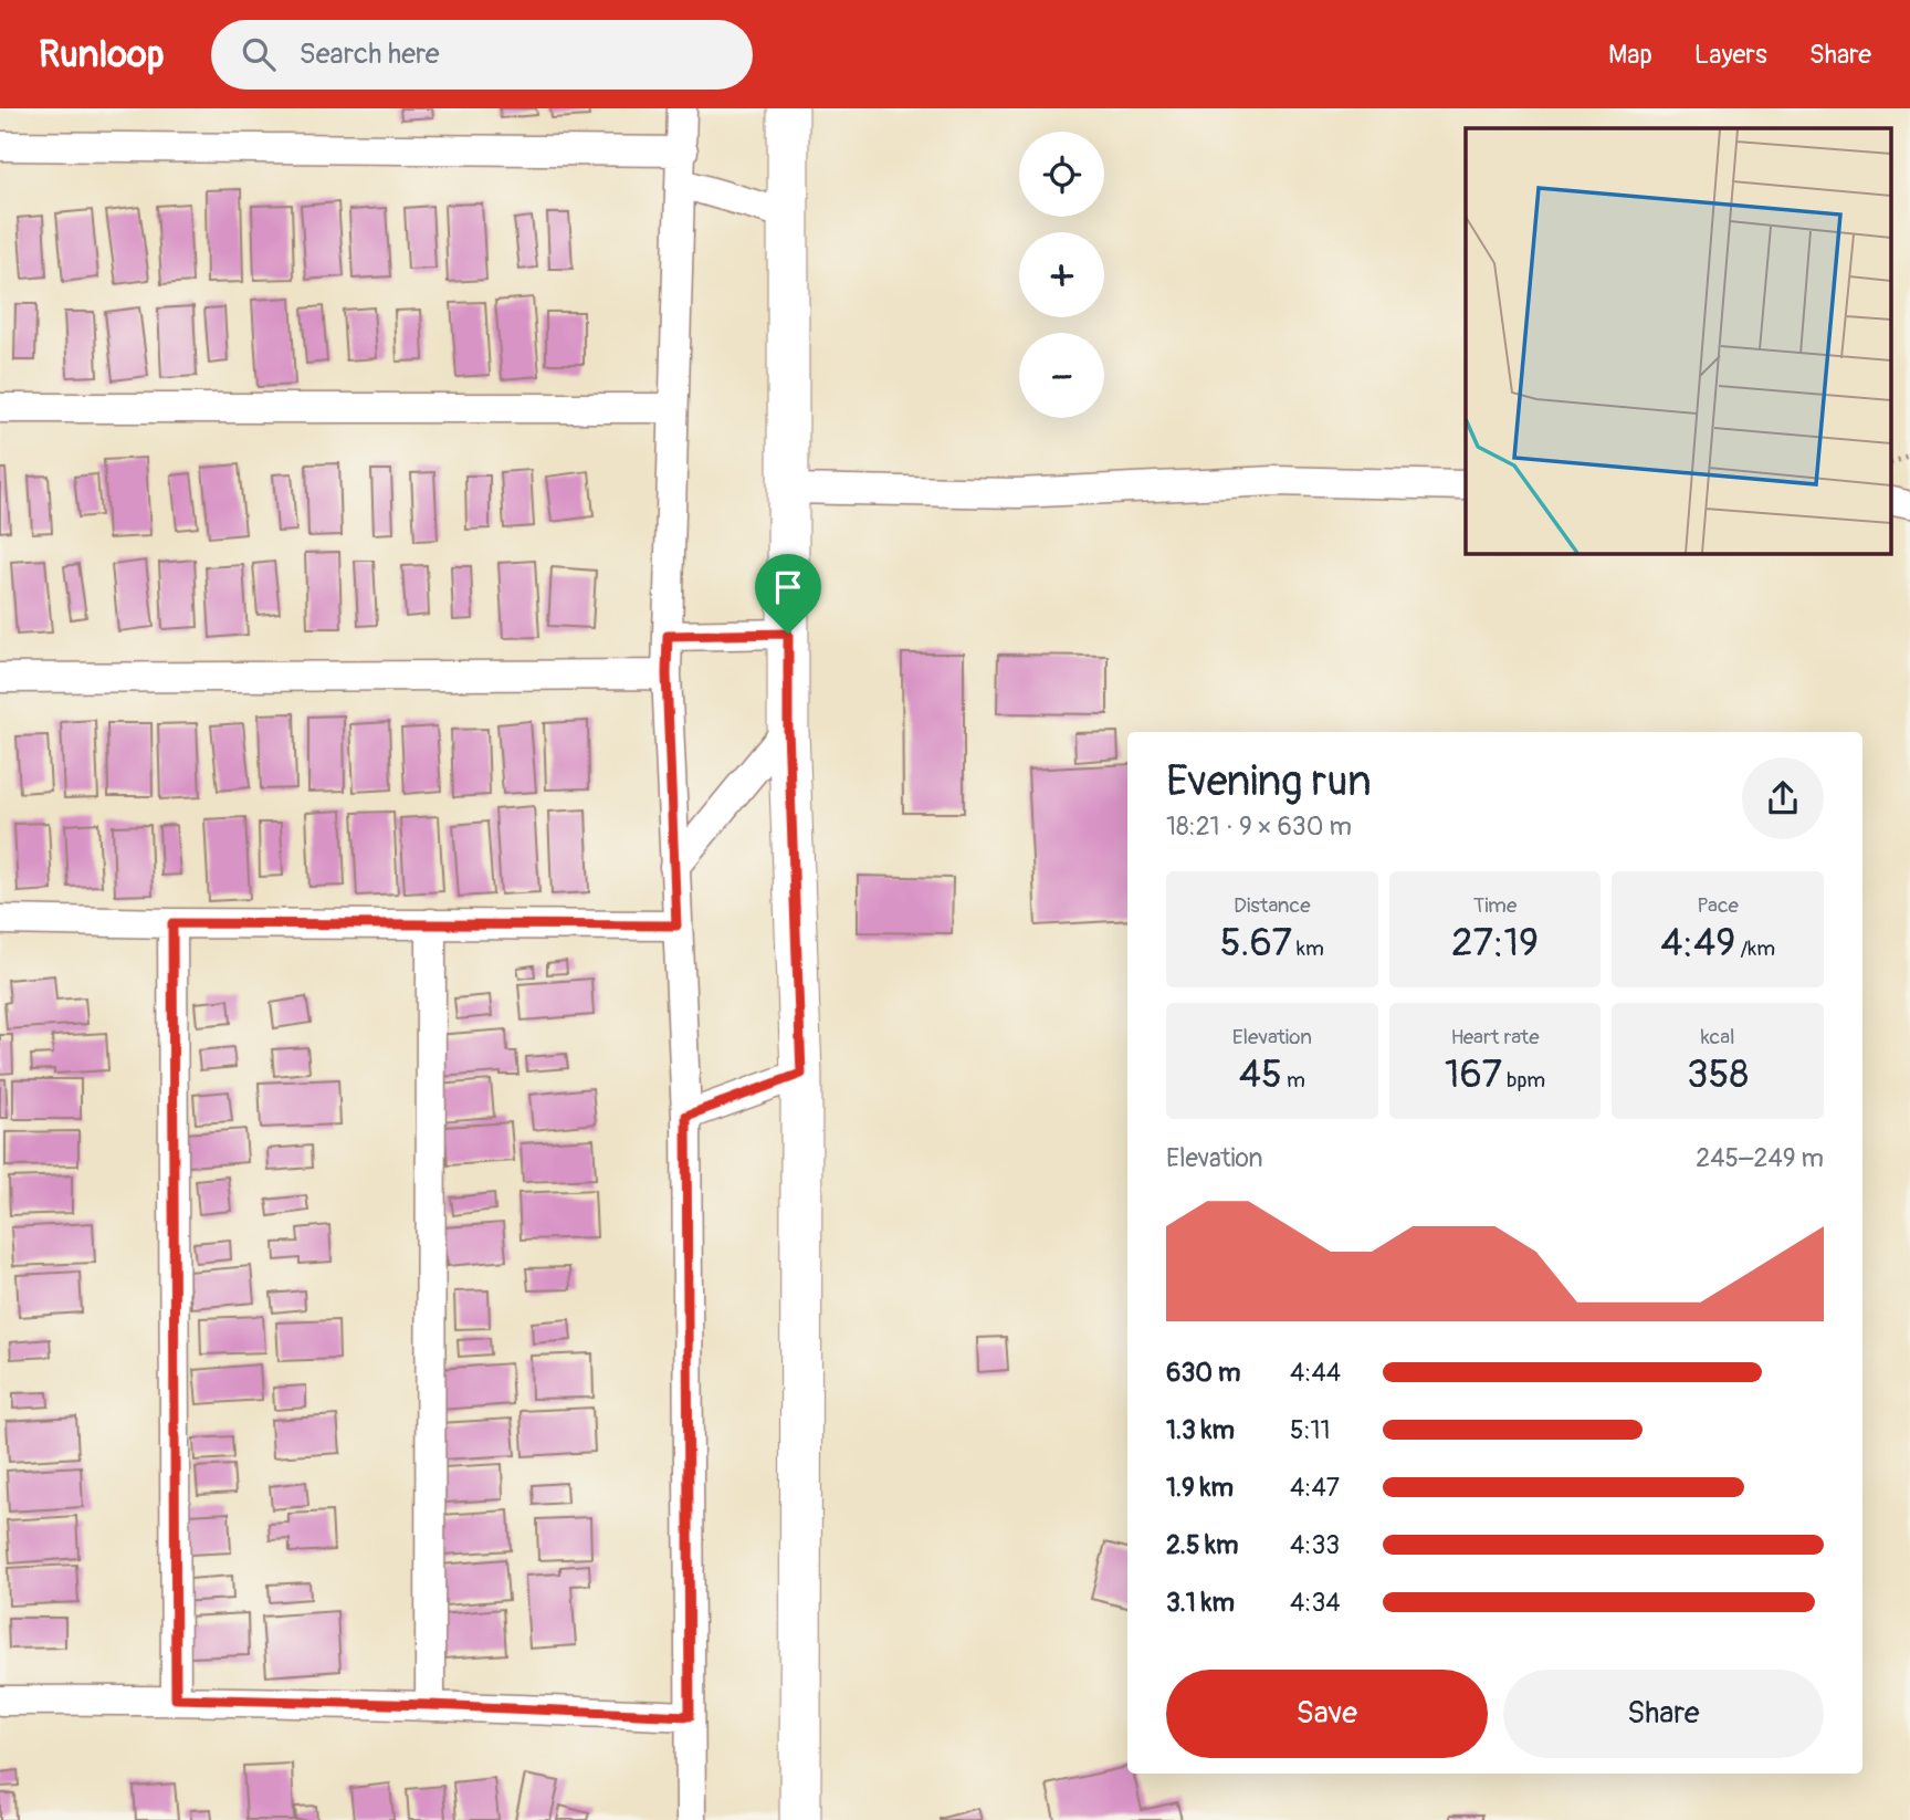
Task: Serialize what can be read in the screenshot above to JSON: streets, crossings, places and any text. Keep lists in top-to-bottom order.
{
  "page": {
    "header": "Runloop",
    "search": "Search here",
    "nav": ["Map", "Layers", "Share"],
    "map_buttons": ["+", "−"],
    "heading": ["Evening run", "18:21 · 9 × 630 m"],
    "stats": [
      ["Distance", "5.67 km"],
      ["Time", "27:19"],
      ["Pace", "4:49 /km"],
      ["Elevation", "45 m"],
      ["Heart rate", "167 bpm"],
      ["kcal", "358"]
    ],
    "chart": ["Elevation", "245–249 m"],
    "list": [
      {
        "name": "630 m",
        "note": "4:44"
      },
      {
        "name": "1.3 km",
        "note": "5:11"
      },
      {
        "name": "1.9 km",
        "note": "4:47"
      },
      {
        "name": "2.5 km",
        "note": "4:33"
      },
      {
        "name": "3.1 km",
        "note": "4:34"
      }
    ],
    "buttons": ["Save", "Share"]
  }
}
